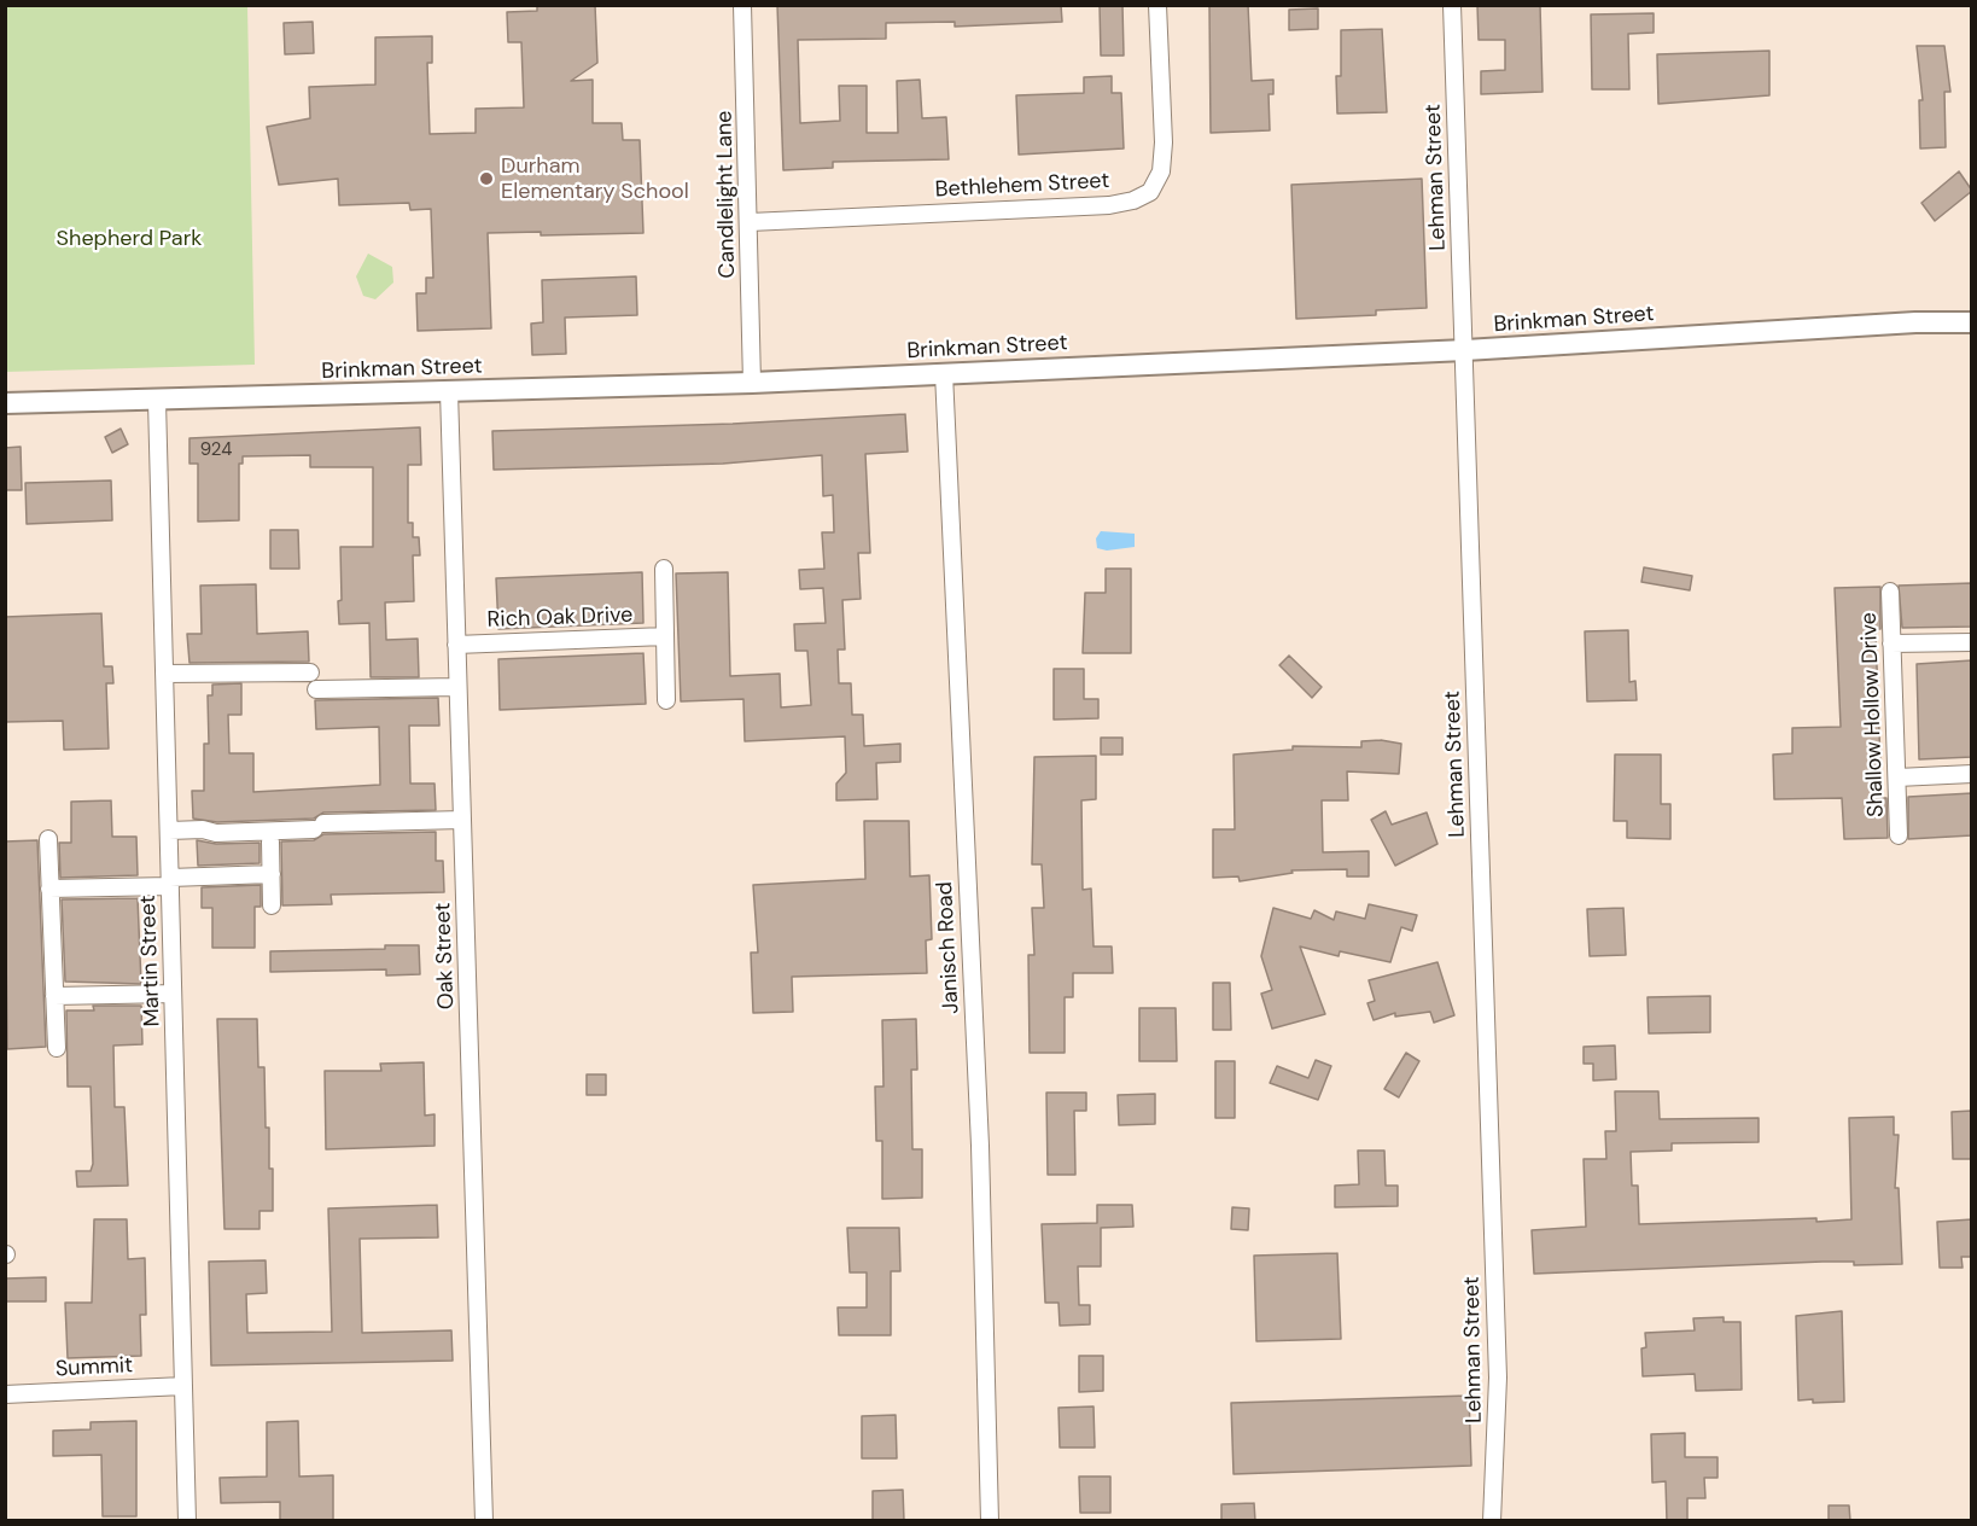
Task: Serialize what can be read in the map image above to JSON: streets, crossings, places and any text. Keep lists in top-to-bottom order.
{
  "streets": {
    "street": [
      "Lehman Street",
      "Bethlehem Street",
      "Candlelight Lane",
      "Brinkman Street",
      "Rich Oak Drive",
      "Shallow Hollow Drive",
      "Janisch Road",
      "Oak Street",
      "Martin Street",
      "Summit"
    ]
  },
  "crossings": [
    ["Lehman Street", "Brinkman Street"],
    ["Bethlehem Street", "Candlelight Lane"],
    ["Candlelight Lane", "Brinkman Street"],
    ["Brinkman Street", "Janisch Road"],
    ["Brinkman Street", "Oak Street"],
    ["Brinkman Street", "Martin Street"],
    ["Rich Oak Drive", "Oak Street"],
    ["Martin Street", "Summit"]
  ],
  "parks": ["Shepherd Park"],
  "places": ["Durham Elementary School"],
  "house_numbers": ["924"]
}
